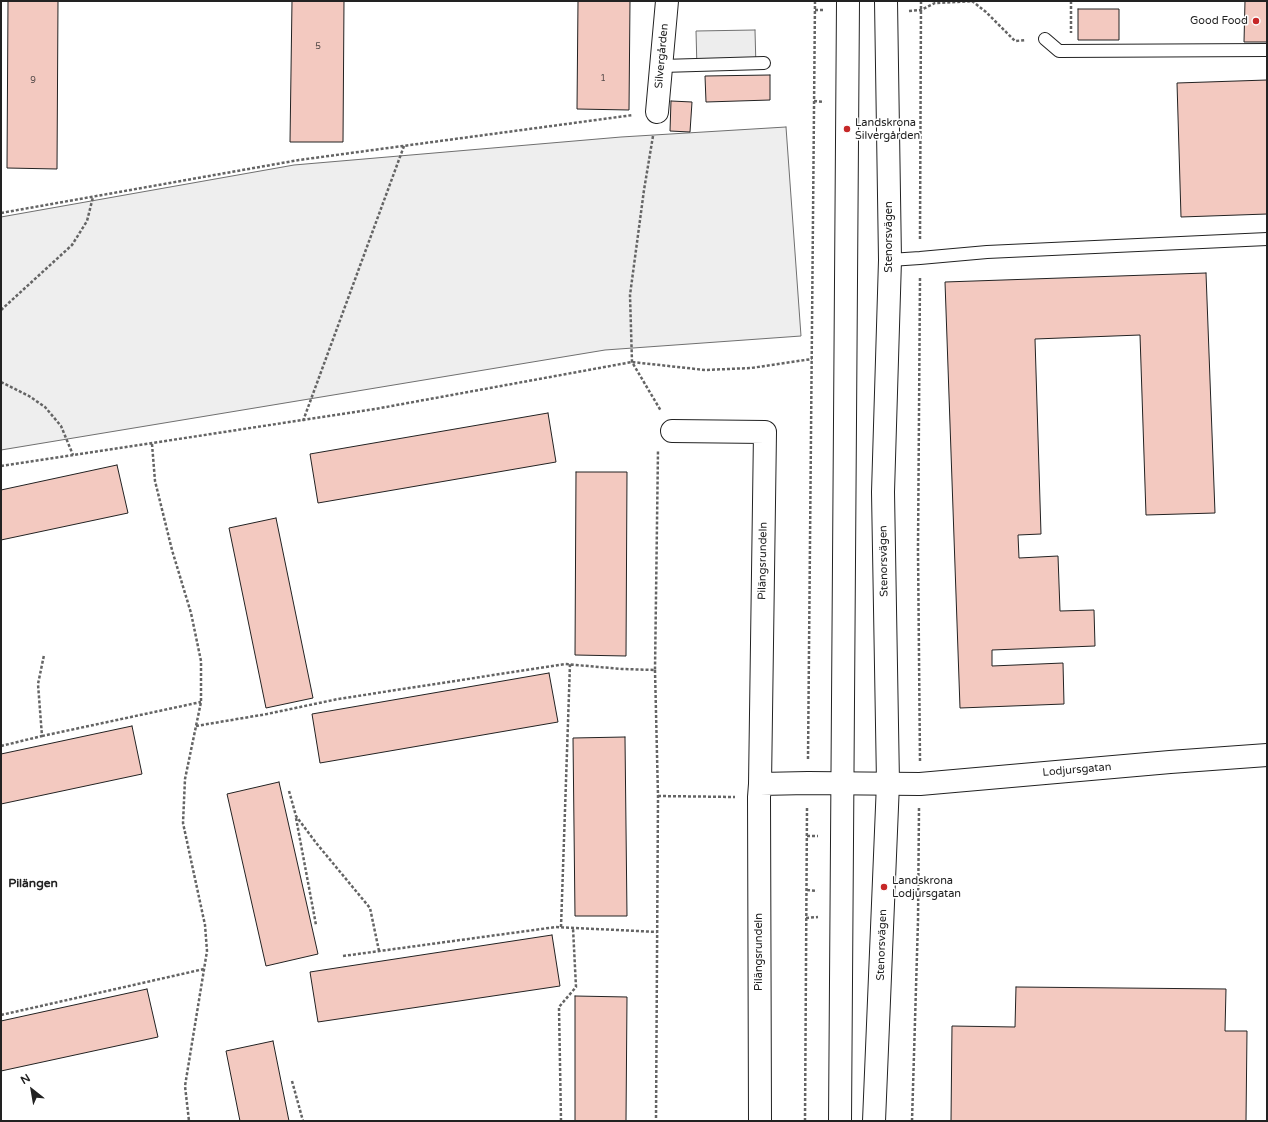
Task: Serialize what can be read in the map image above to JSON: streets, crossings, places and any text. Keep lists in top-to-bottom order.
{
  "streets": {
    "street": [
      "Silvergården",
      "Stenorsvägen",
      "Pilängsrundeln",
      "Lodjursgatan"
    ]
  },
  "crossings": [
    ["Stenorsvägen", "Lodjursgatan"]
  ],
  "districts": ["Pilängen"],
  "places": ["Good Food", "Landskrona Silvergården", "Landskrona Lodjursgatan"],
  "house_numbers": ["5", "1", "9"],
  "north": "top left"
}
